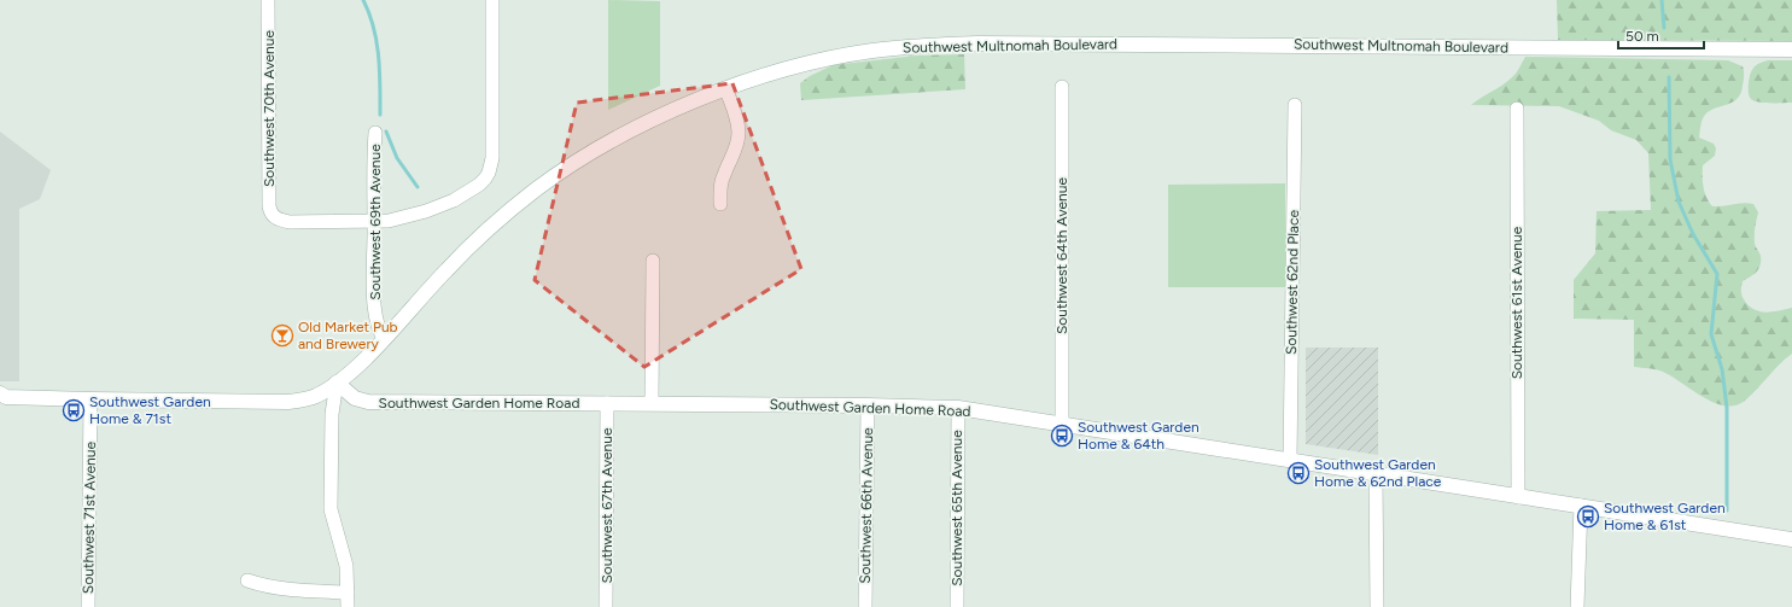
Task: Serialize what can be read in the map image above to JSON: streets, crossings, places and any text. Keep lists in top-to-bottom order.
{
  "streets": {
    "main road": ["Southwest Multnomah Boulevard", "Southwest Garden Home Road"],
    "street": [
      "Southwest 70th Avenue",
      "Southwest 69th Avenue",
      "Southwest 64th Avenue",
      "Southwest 62nd Place",
      "Southwest 61st Avenue",
      "Southwest 67th Avenue",
      "Southwest 66th Avenue",
      "Southwest 65th Avenue",
      "Southwest 71st Avenue"
    ]
  },
  "crossings": [
    ["Southwest Multnomah Boulevard", "Southwest 69th Avenue"],
    ["Southwest Multnomah Boulevard", "Southwest Garden Home Road"],
    ["Southwest 70th Avenue", "Southwest 69th Avenue"],
    ["Southwest 64th Avenue", "Southwest Garden Home Road"],
    ["Southwest 62nd Place", "Southwest Garden Home Road"],
    ["Southwest 61st Avenue", "Southwest Garden Home Road"],
    ["Southwest Garden Home Road", "Southwest 67th Avenue"],
    ["Southwest Garden Home Road", "Southwest 66th Avenue"],
    ["Southwest Garden Home Road", "Southwest 65th Avenue"]
  ],
  "places": {
    "bar": ["Old Market Pub and Brewery"],
    "bus stop": [
      "Southwest Garden Home & 71st",
      "Southwest Garden Home & 64th",
      "Southwest Garden Home & 62nd Place",
      "Southwest Garden Home & 61st"
    ]
  },
  "scale_bar": "50 m"
}
